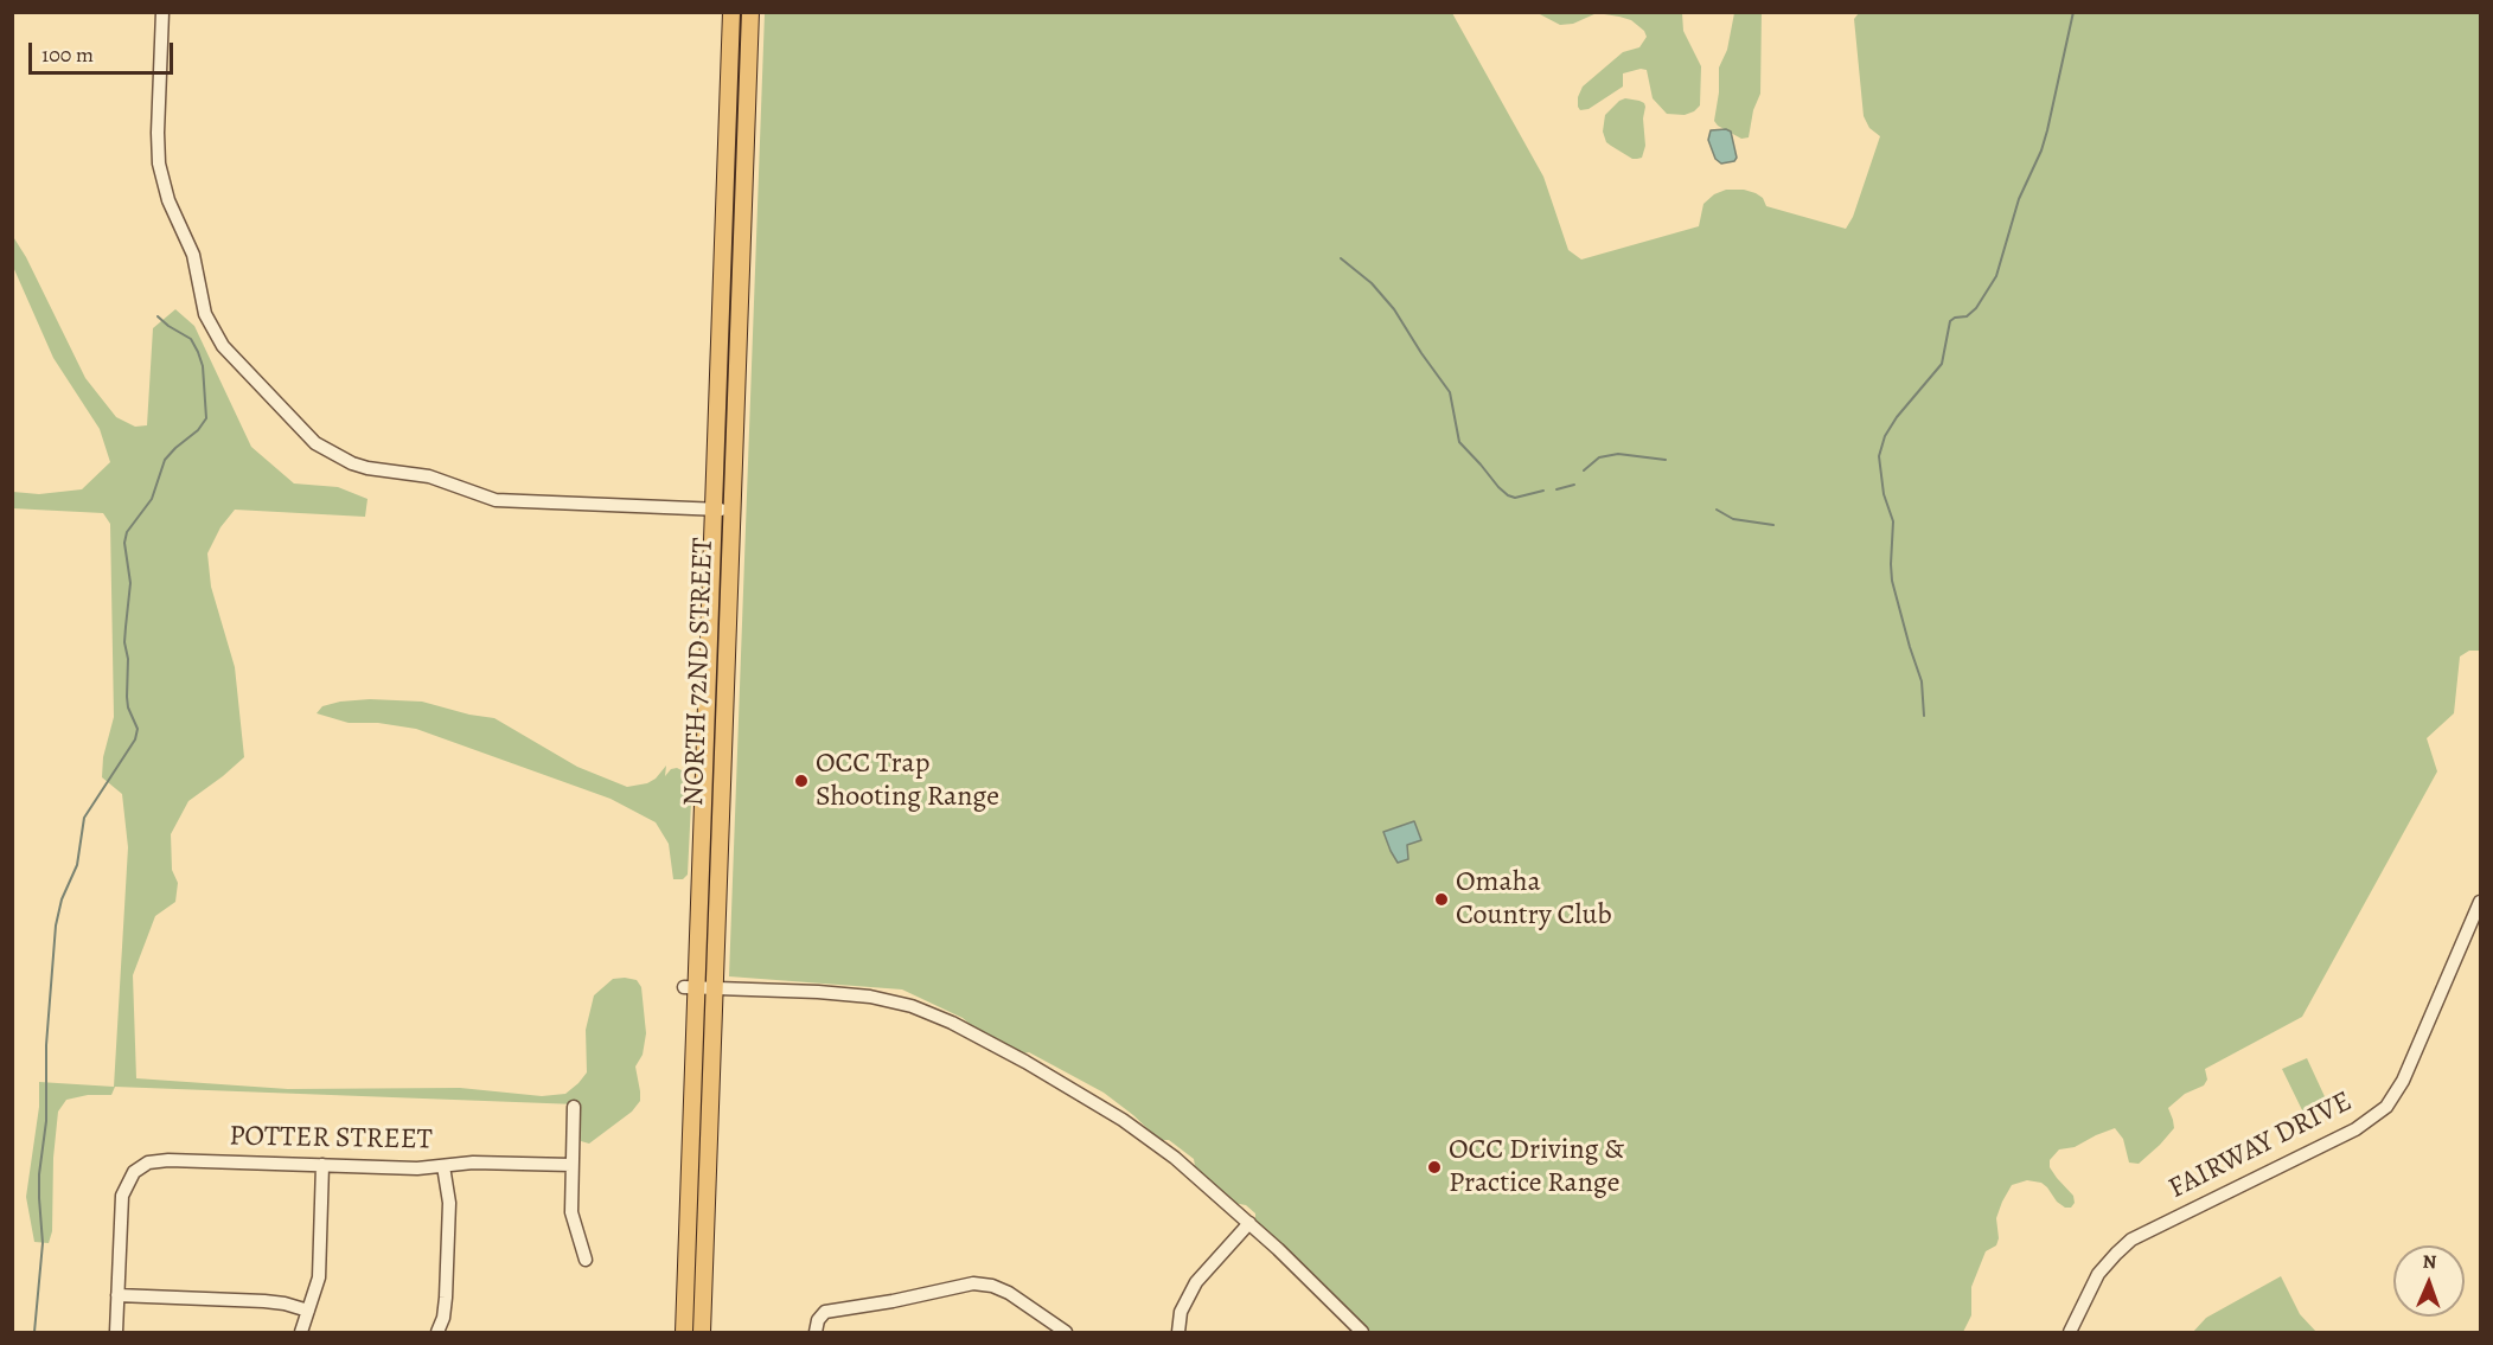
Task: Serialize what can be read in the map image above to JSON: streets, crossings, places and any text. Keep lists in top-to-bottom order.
{
  "streets": {
    "main road": ["NORTH 72ND STREET"],
    "street": ["POTTER STREET", "FAIRWAY DRIVE"]
  },
  "places": ["OCC Trap Shooting Range", "Omaha Country Club", "OCC Driving & Practice Range"],
  "scale_bar": "100 m",
  "north": "top"
}
